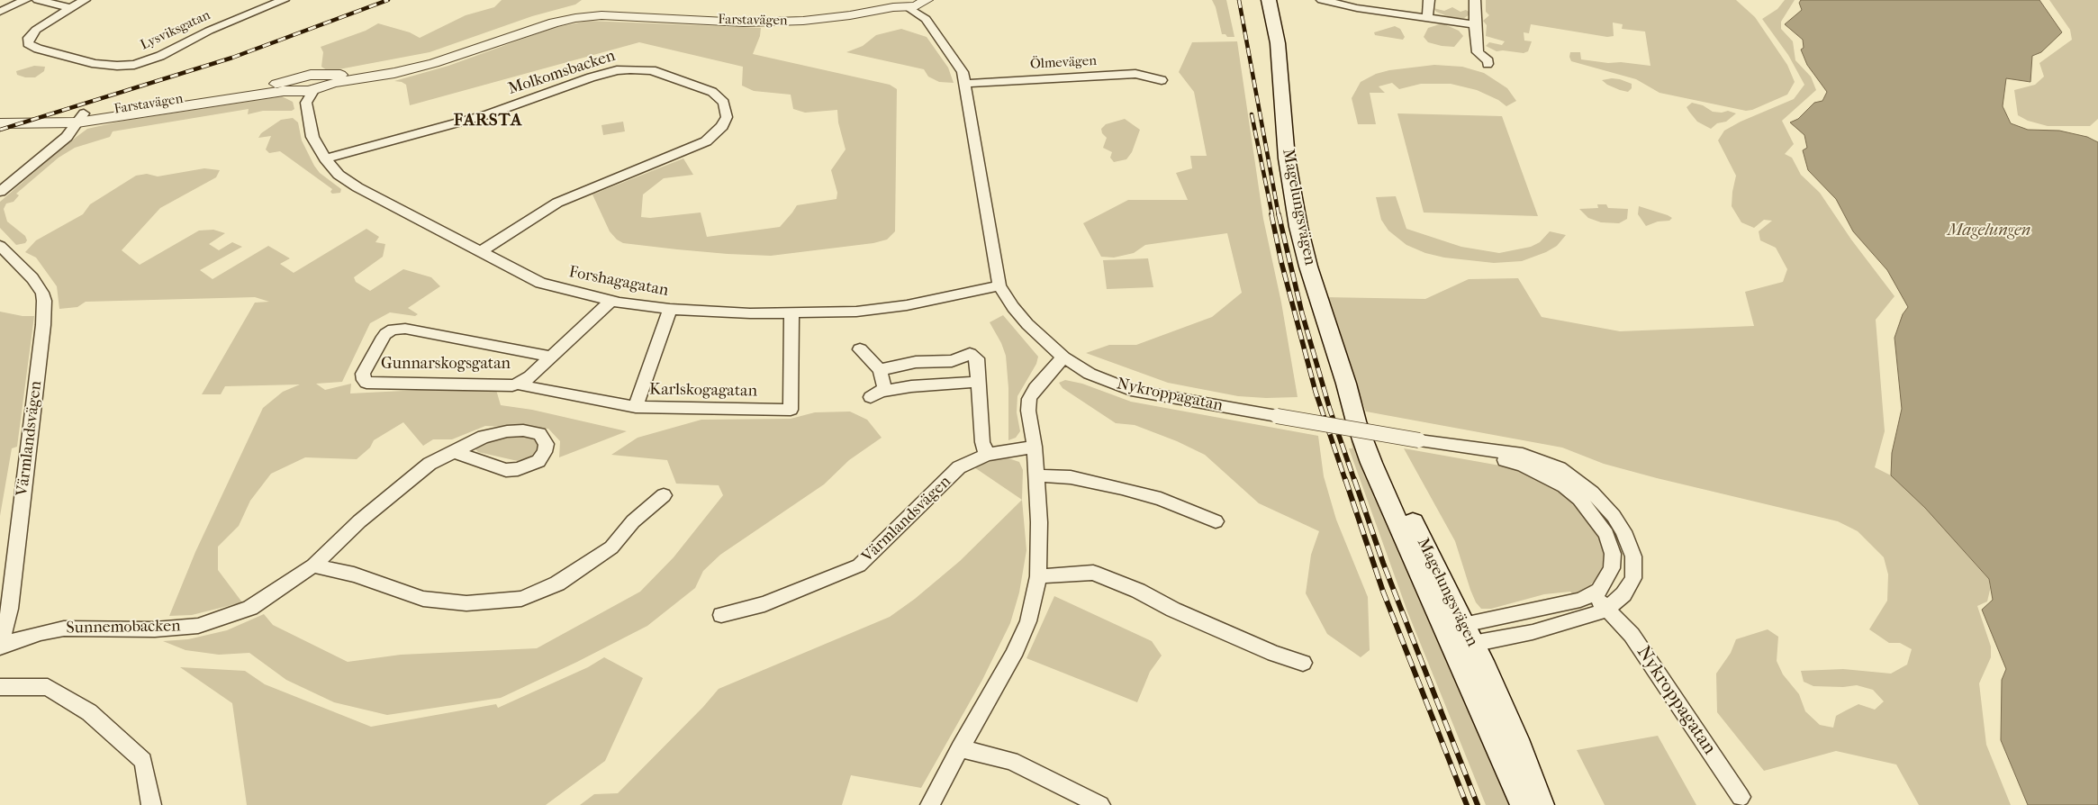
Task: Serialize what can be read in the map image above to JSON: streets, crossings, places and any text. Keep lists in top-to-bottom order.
{
  "streets": {
    "main road": ["Magelungsvägen"],
    "street": [
      "Farstavägen",
      "Lysviksgatan",
      "Ölmevägen",
      "Molkomsbacken",
      "Forshagagatan",
      "Gunnarskogsgatan",
      "Karlskogagatan",
      "Nykroppagatan",
      "Värmlandsvägen",
      "Sunnemobacken"
    ]
  },
  "crossings": [
    ["Farstavägen", "Forshagagatan"],
    ["Farstavägen", "Nykroppagatan"],
    ["Ölmevägen", "Nykroppagatan"],
    ["Molkomsbacken", "Forshagagatan"],
    ["Magelungsvägen", "Nykroppagatan"],
    ["Forshagagatan", "Gunnarskogsgatan"],
    ["Forshagagatan", "Karlskogagatan"],
    ["Forshagagatan", "Nykroppagatan"],
    ["Gunnarskogsgatan", "Karlskogagatan"],
    ["Värmlandsvägen", "Sunnemobacken"]
  ],
  "districts": ["FARSTA"],
  "water": ["Magelungen"]
}
